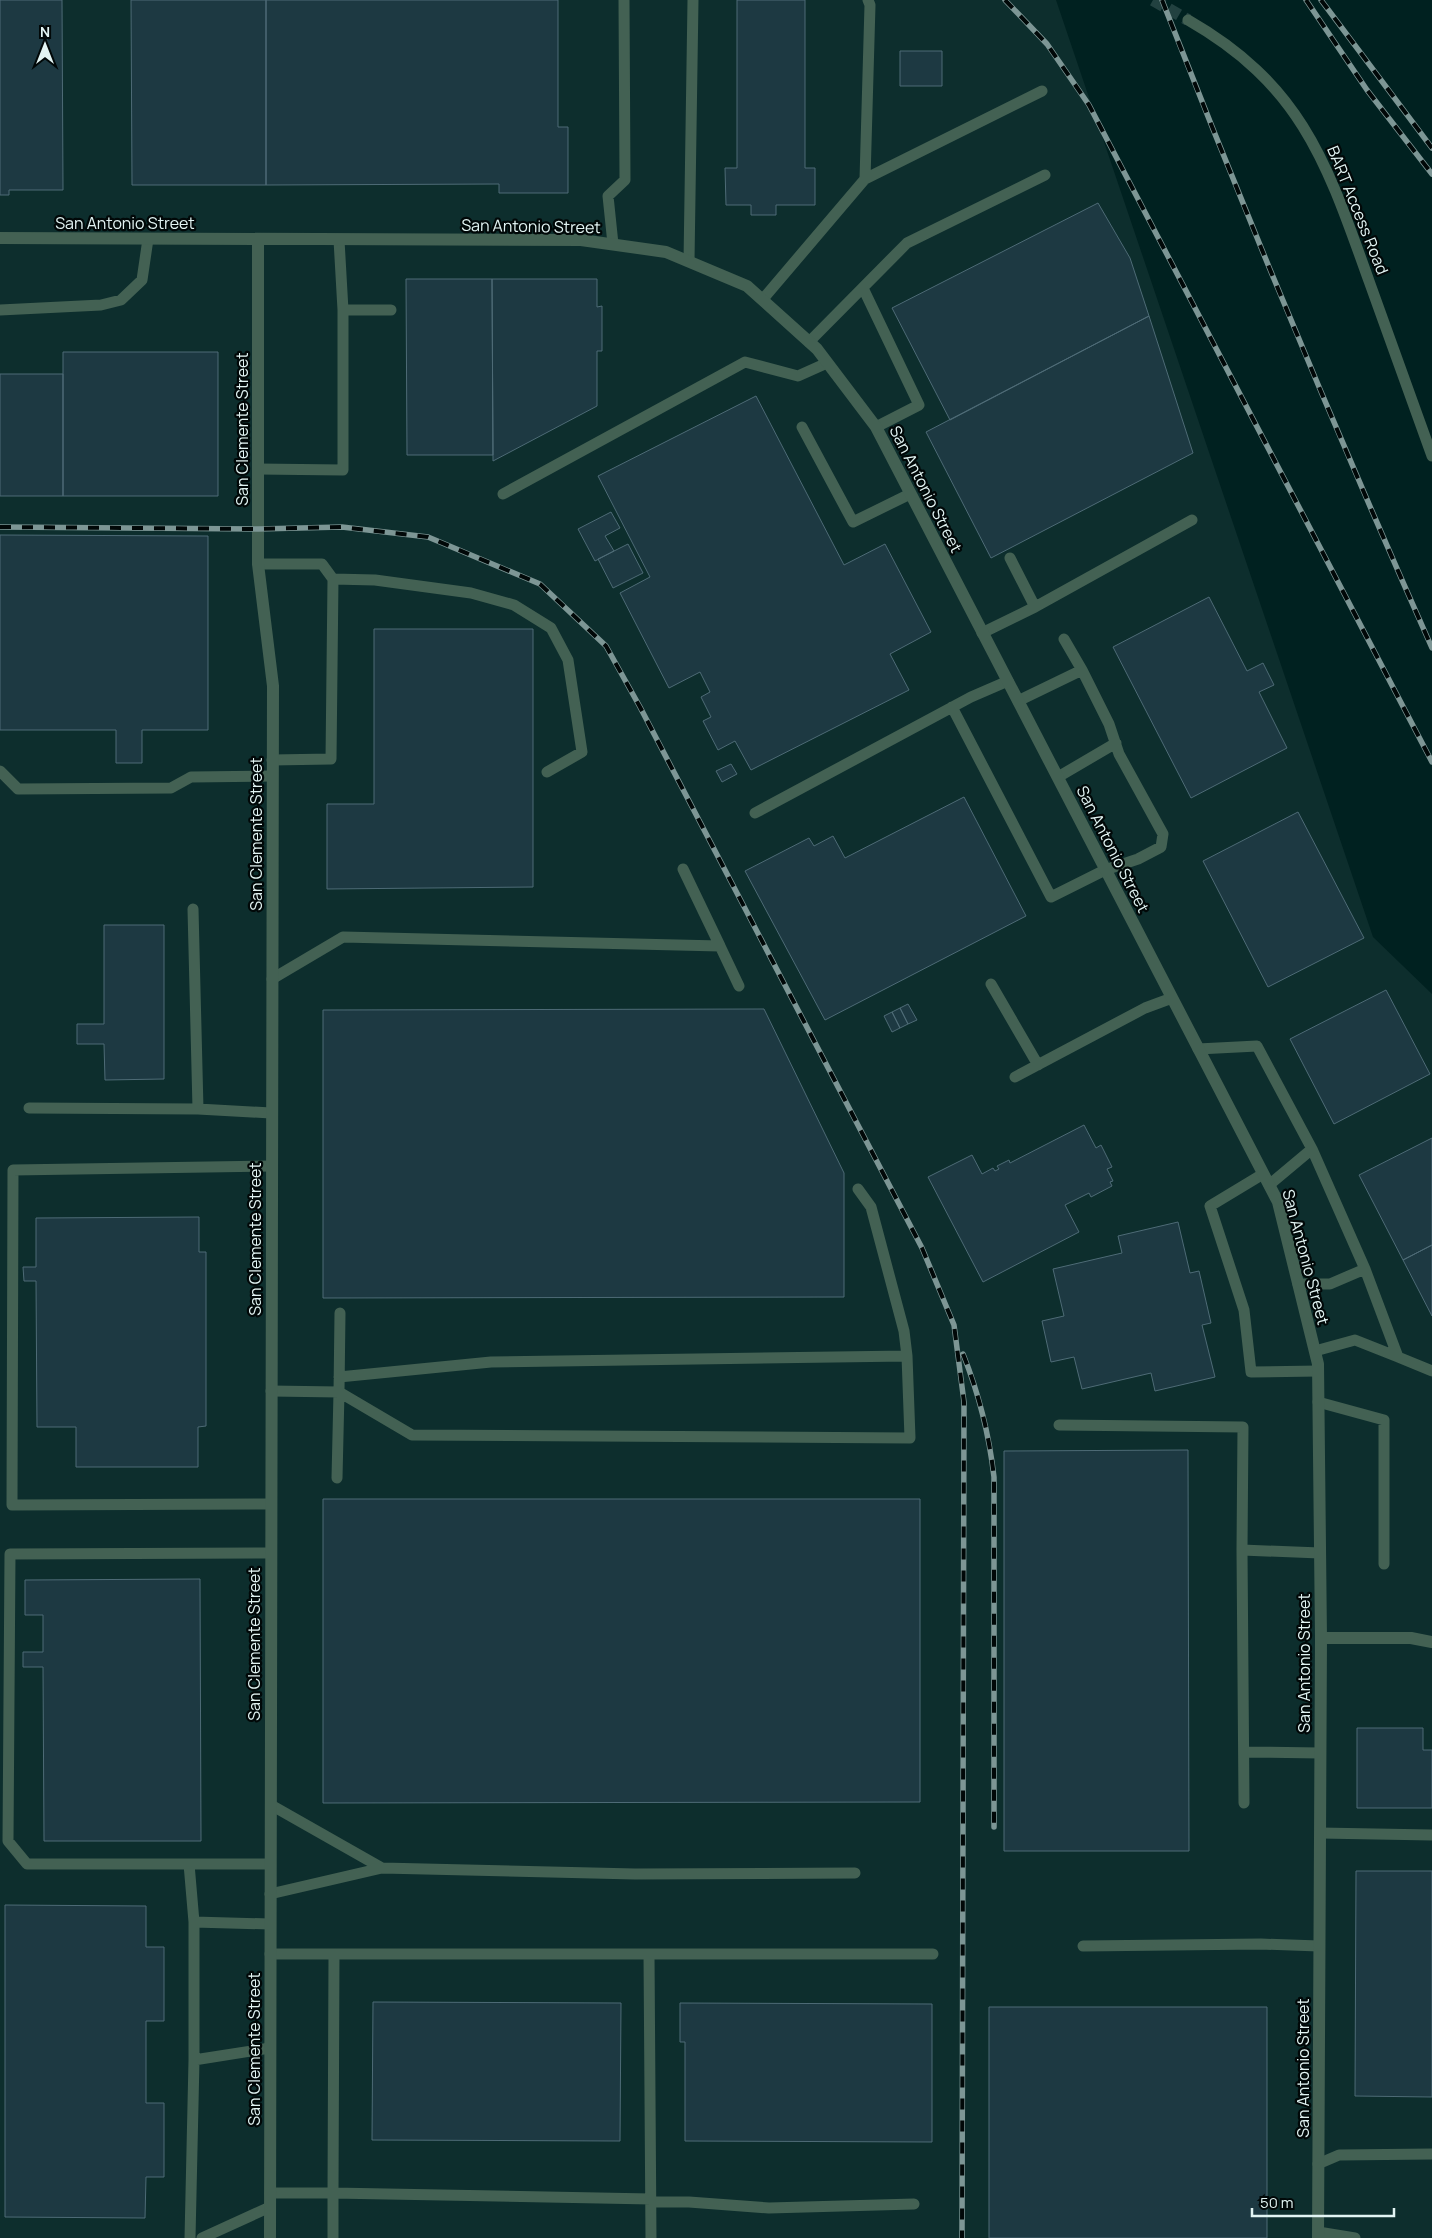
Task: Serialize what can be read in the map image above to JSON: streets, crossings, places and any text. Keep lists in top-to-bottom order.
{
  "streets": {
    "street": ["San Antonio Street", "San Clemente Street"],
    "lane": ["BART Access Road"]
  },
  "crossings": [
    ["San Antonio Street", "San Clemente Street"]
  ],
  "scale_bar": "50 m",
  "north": "top"
}
